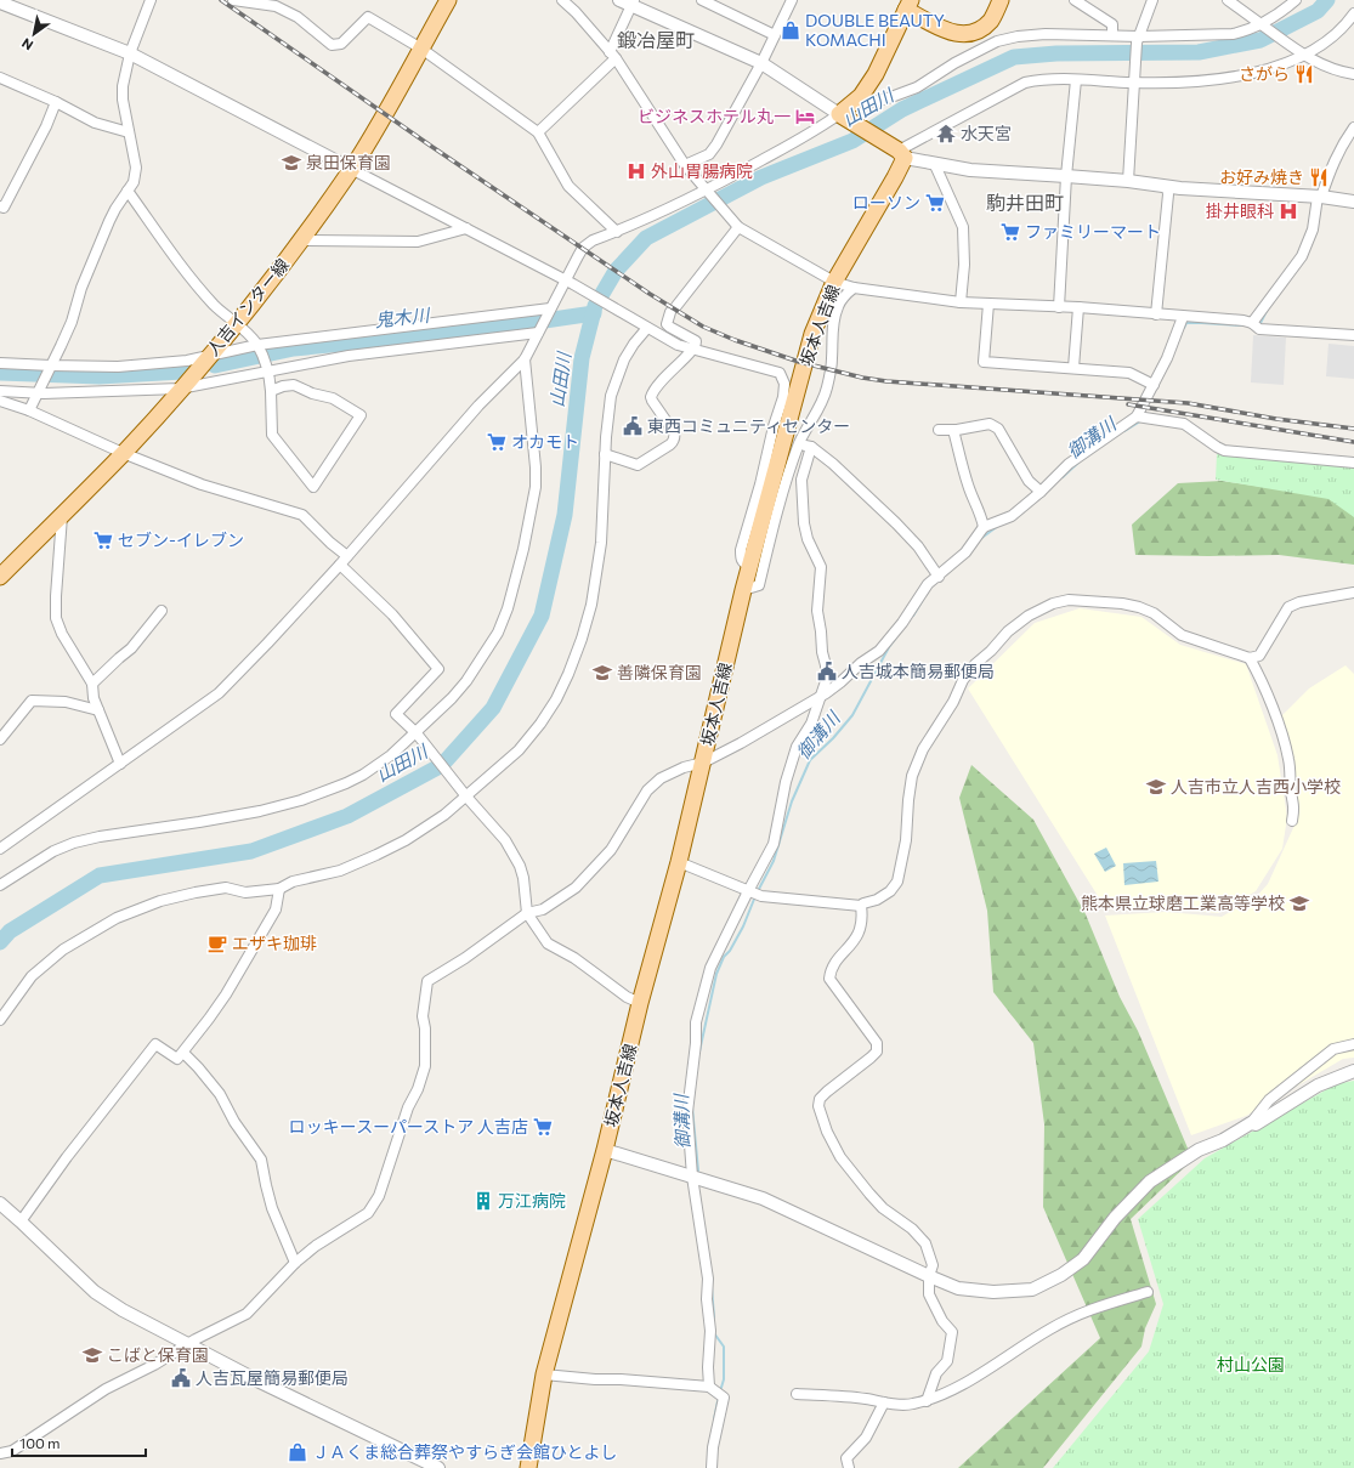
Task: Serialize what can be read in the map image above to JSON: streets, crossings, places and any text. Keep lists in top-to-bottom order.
{
  "streets": {
    "main road": ["人吉インター線", "坂本人吉線"]
  },
  "districts": ["鍛冶屋町", "駒井田町"],
  "water": ["山田川", "鬼木川", "御溝川"],
  "parks": ["村山公園"],
  "places": {
    "shop": ["DOUBLE BEAUTY KOMACHI", "ＪＡくま総合葬祭やすらぎ会館ひとよし"],
    "restaurant": ["さがら", "お好み焼き"],
    "hotel": ["ビジネスホテル丸一"],
    "temple": ["水天宮"],
    "school or university": [
      "泉田保育園",
      "善隣保育園",
      "人吉市立人吉西小学校",
      "熊本県立球磨工業高等学校",
      "こばと保育園"
    ],
    "hospital": ["外山胃腸病院", "掛井眼科"],
    "supermarket": [
      "ローソン",
      "ファミリーマート",
      "オカモト",
      "セブン-イレブン",
      "ロッキースーパーストア 人吉店"
    ],
    "public building": ["東西コミュニティセンター", "人吉城本簡易郵便局", "人吉瓦屋簡易郵便局"],
    "cafe": ["エザキ珈琲"],
    "building": ["万江病院"]
  },
  "scale_bar": "100 m",
  "north": "bottom left"
}
